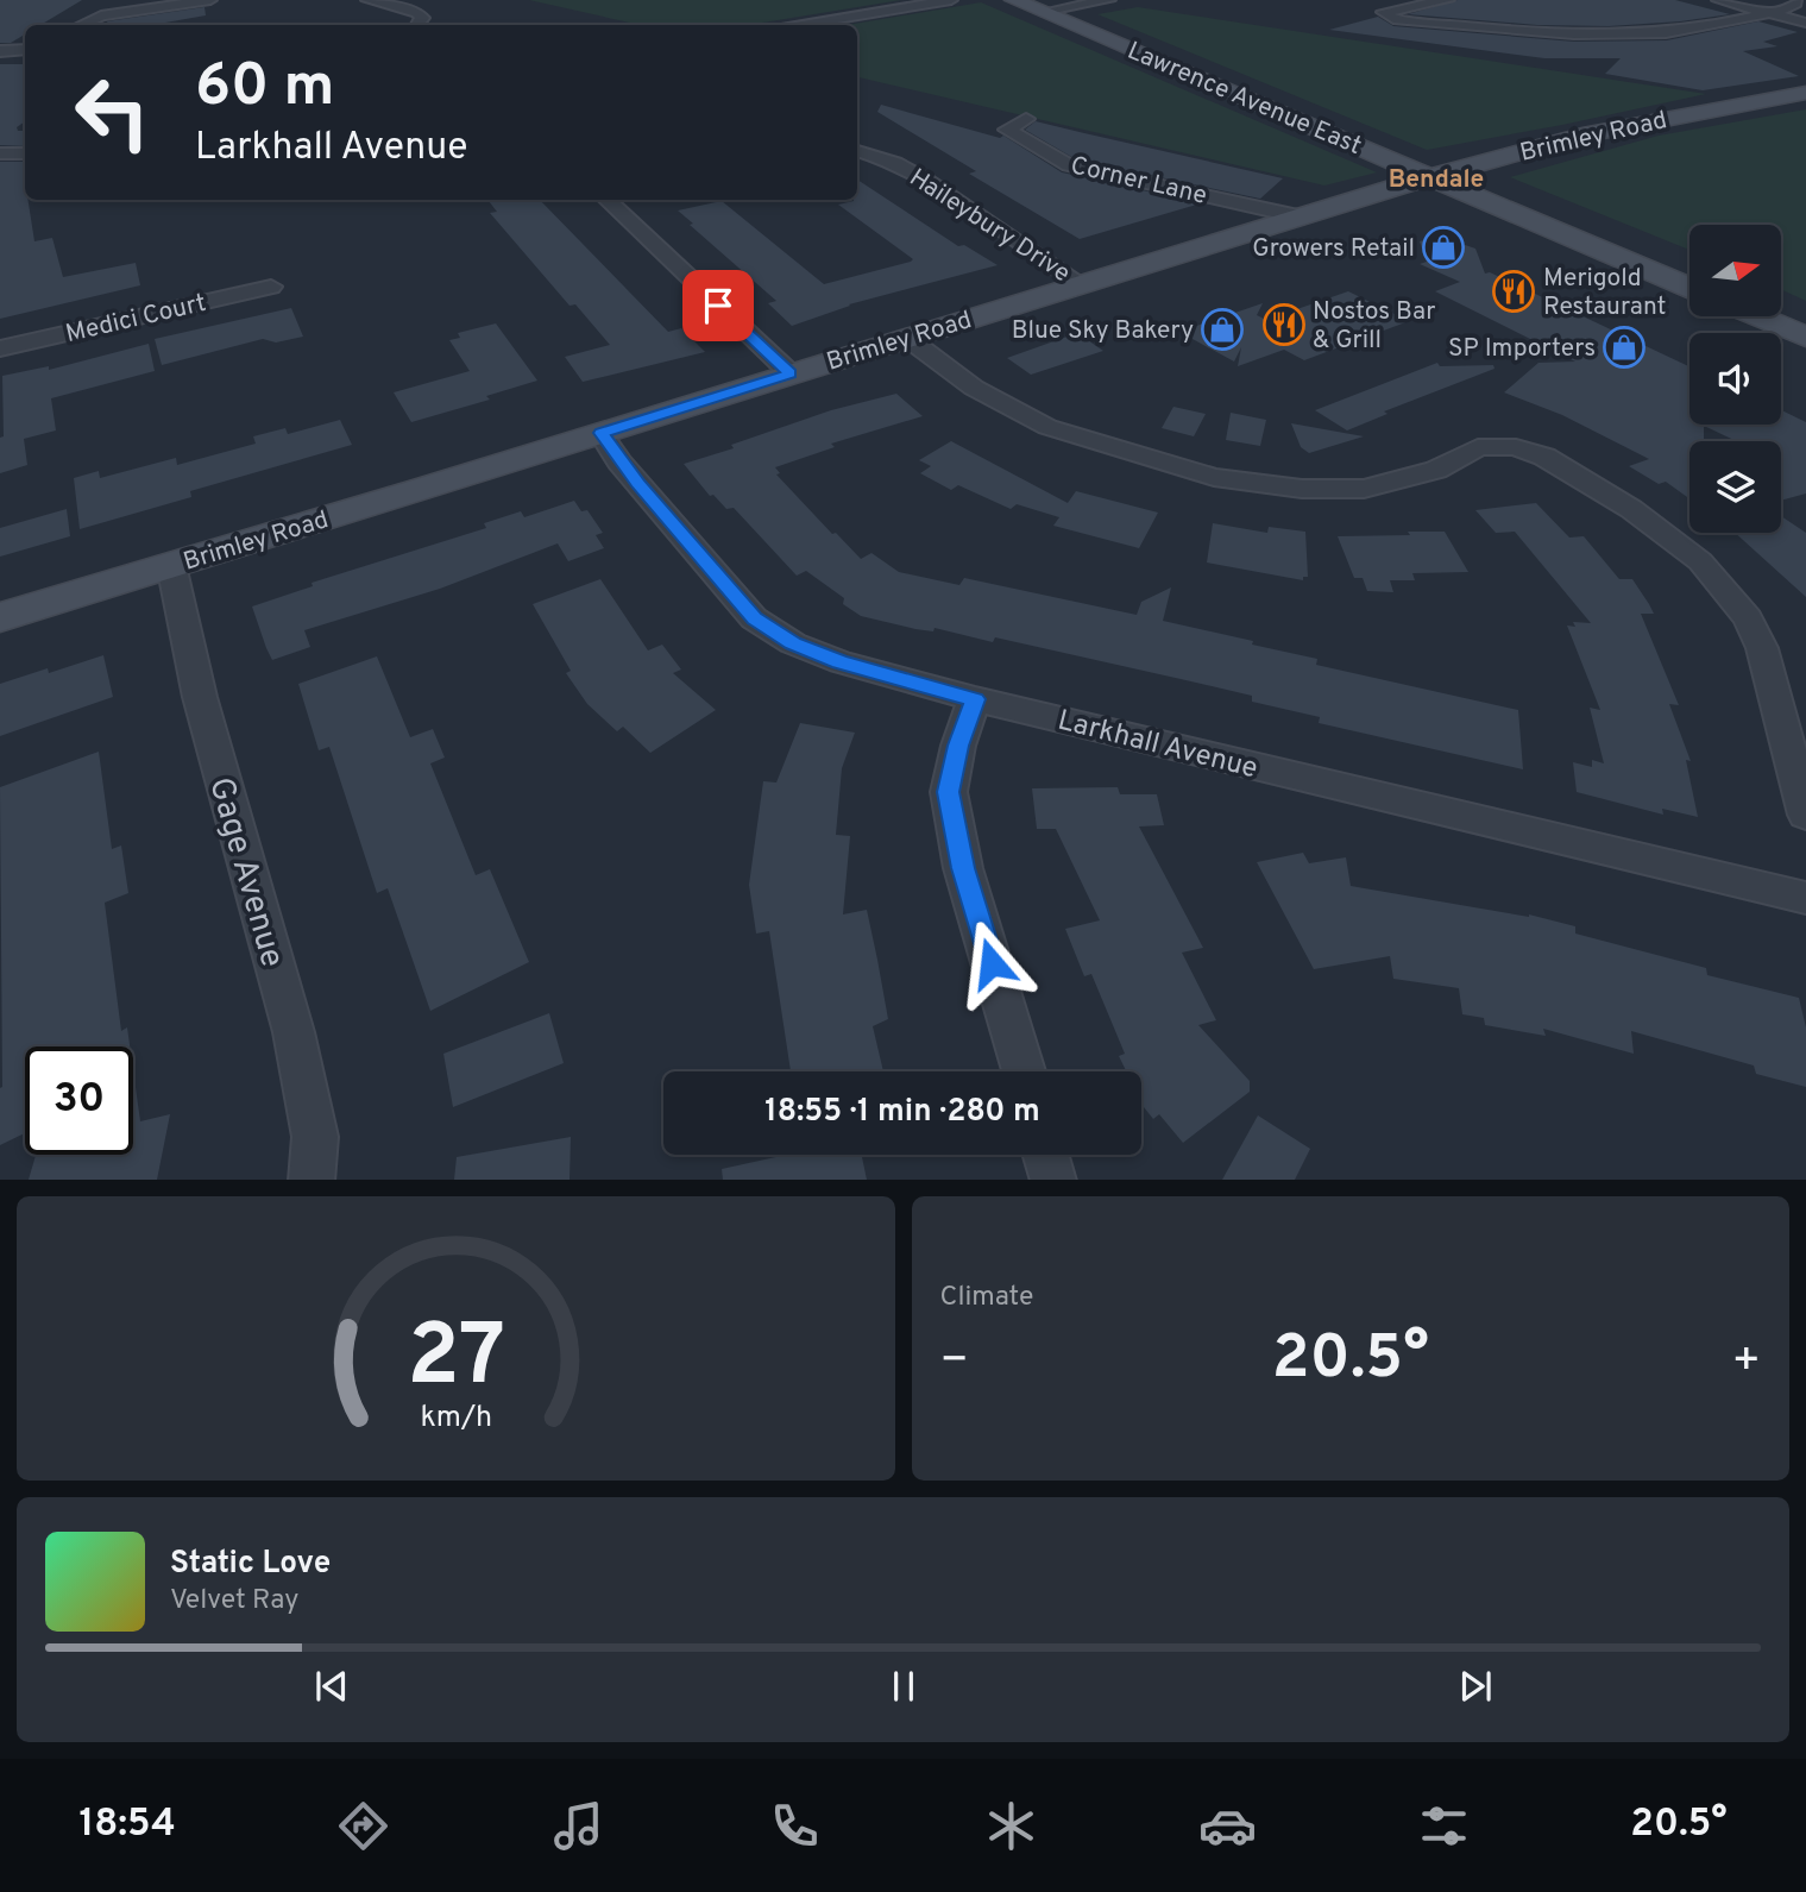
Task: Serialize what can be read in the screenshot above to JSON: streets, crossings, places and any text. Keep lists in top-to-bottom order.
{
  "streets": {
    "main road": ["Lawrence Avenue East", "Brimley Road"],
    "street": [
      "Corner Lane",
      "Haileybury Drive",
      "Medici Court",
      "Larkhall Avenue",
      "Gage Avenue"
    ]
  },
  "crossings": [
    ["Lawrence Avenue East", "Brimley Road"],
    ["Brimley Road", "Corner Lane"],
    ["Brimley Road", "Haileybury Drive"],
    ["Brimley Road", "Larkhall Avenue"],
    ["Brimley Road", "Gage Avenue"]
  ],
  "districts": ["Bendale"],
  "places": {
    "shop": ["Growers Retail", "Blue Sky Bakery", "SP Importers"],
    "restaurant": ["Merigold Restaurant", "Nostos Bar & Grill"]
  },
  "north": "right",
  "page": {
    "turn": ["60 m", "Larkhall Avenue"],
    "limit": "30",
    "trip": "18:55 · 1 min · 280 m",
    "tile": "Climate",
    "heat": ["−", "20.5°", "+"],
    "song": ["Static Love", "Velvet Ray"],
    "tabs": ["18:54", "20.5°"],
    "gauge": ["27", "km/h"]
  }
}
